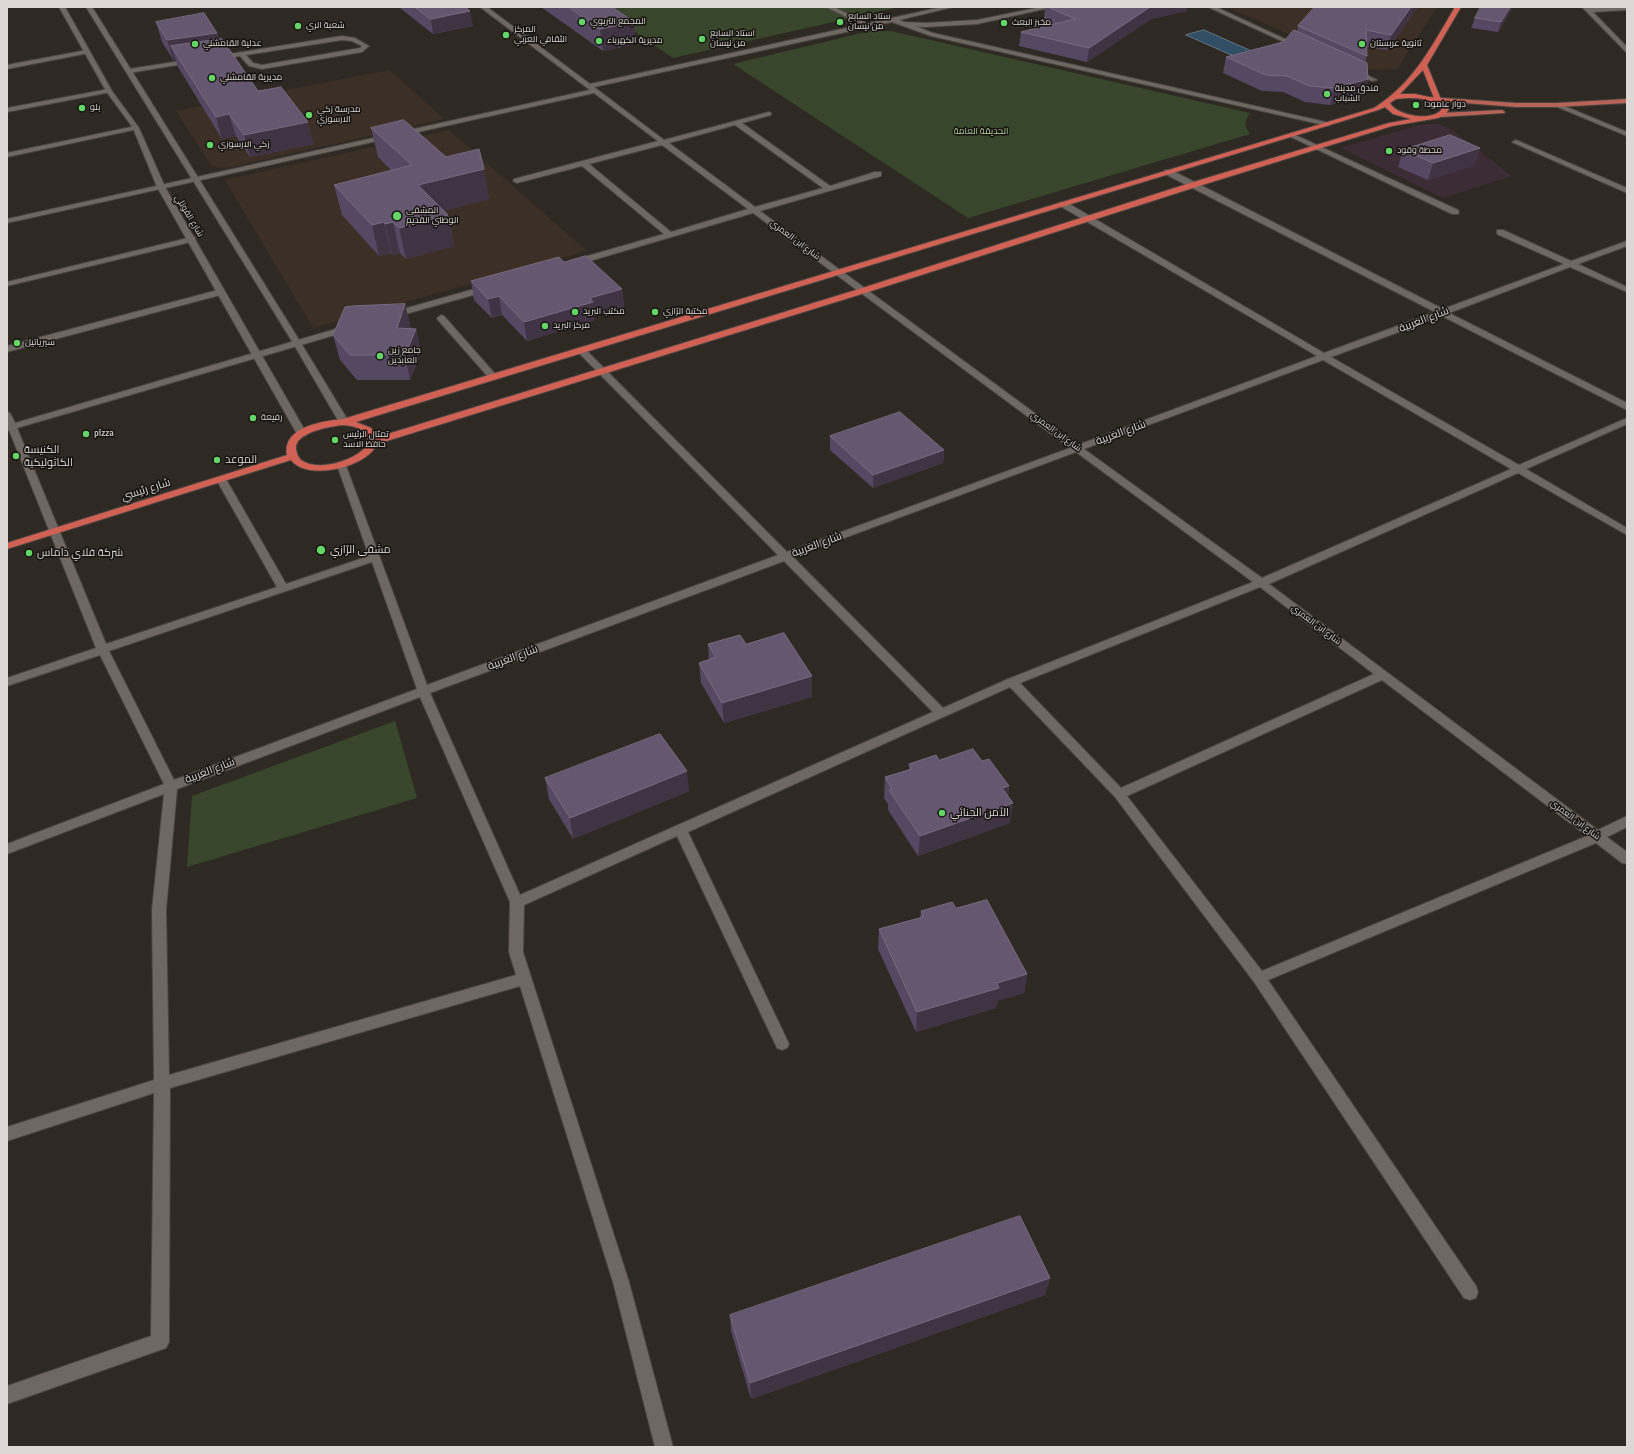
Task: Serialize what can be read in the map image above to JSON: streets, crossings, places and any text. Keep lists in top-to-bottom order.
{
  "streets": {
    "highway": ["شارع رئيسي"],
    "street": ["شارع القوتلي", "شارع ابن العمري", "شارع الغربية"]
  },
  "crossings": [
    ["شارع ابن العمري", "شارع الغربية"]
  ],
  "parks": ["الحديقة العامة"],
  "places": [
    "المجمع التربوي",
    "ستاد السابع من نيسان",
    "مخبز البعث",
    "شعبة الري",
    "المركز الثقافي العربي",
    "استاد السابع من نيسان",
    "مديرية الكهرباء",
    "عدلية القامشلي",
    "ثانوية عربستان",
    "مديرية القامشلي",
    "فندق مدينة الشباب",
    "دوار عامودا",
    "بلو",
    "مدرسة زكي الارسوزي",
    "زكي الارسوزي",
    "محطة وقود",
    "المشفى الوطني القديم",
    "مكتب البريد",
    "مكتبة الرّازي",
    "مركز البريد",
    "سيرياتيل",
    "جامع زين العابدين",
    "رفيعة",
    "pîzza",
    "تمثال الرئيس حافظ الاسد",
    "الكنيسة الكاثوليكية",
    "الموعد",
    "مشفى الرّازي",
    "شركة فلاي داماس",
    "الأمن الجنائي"
  ]
}
